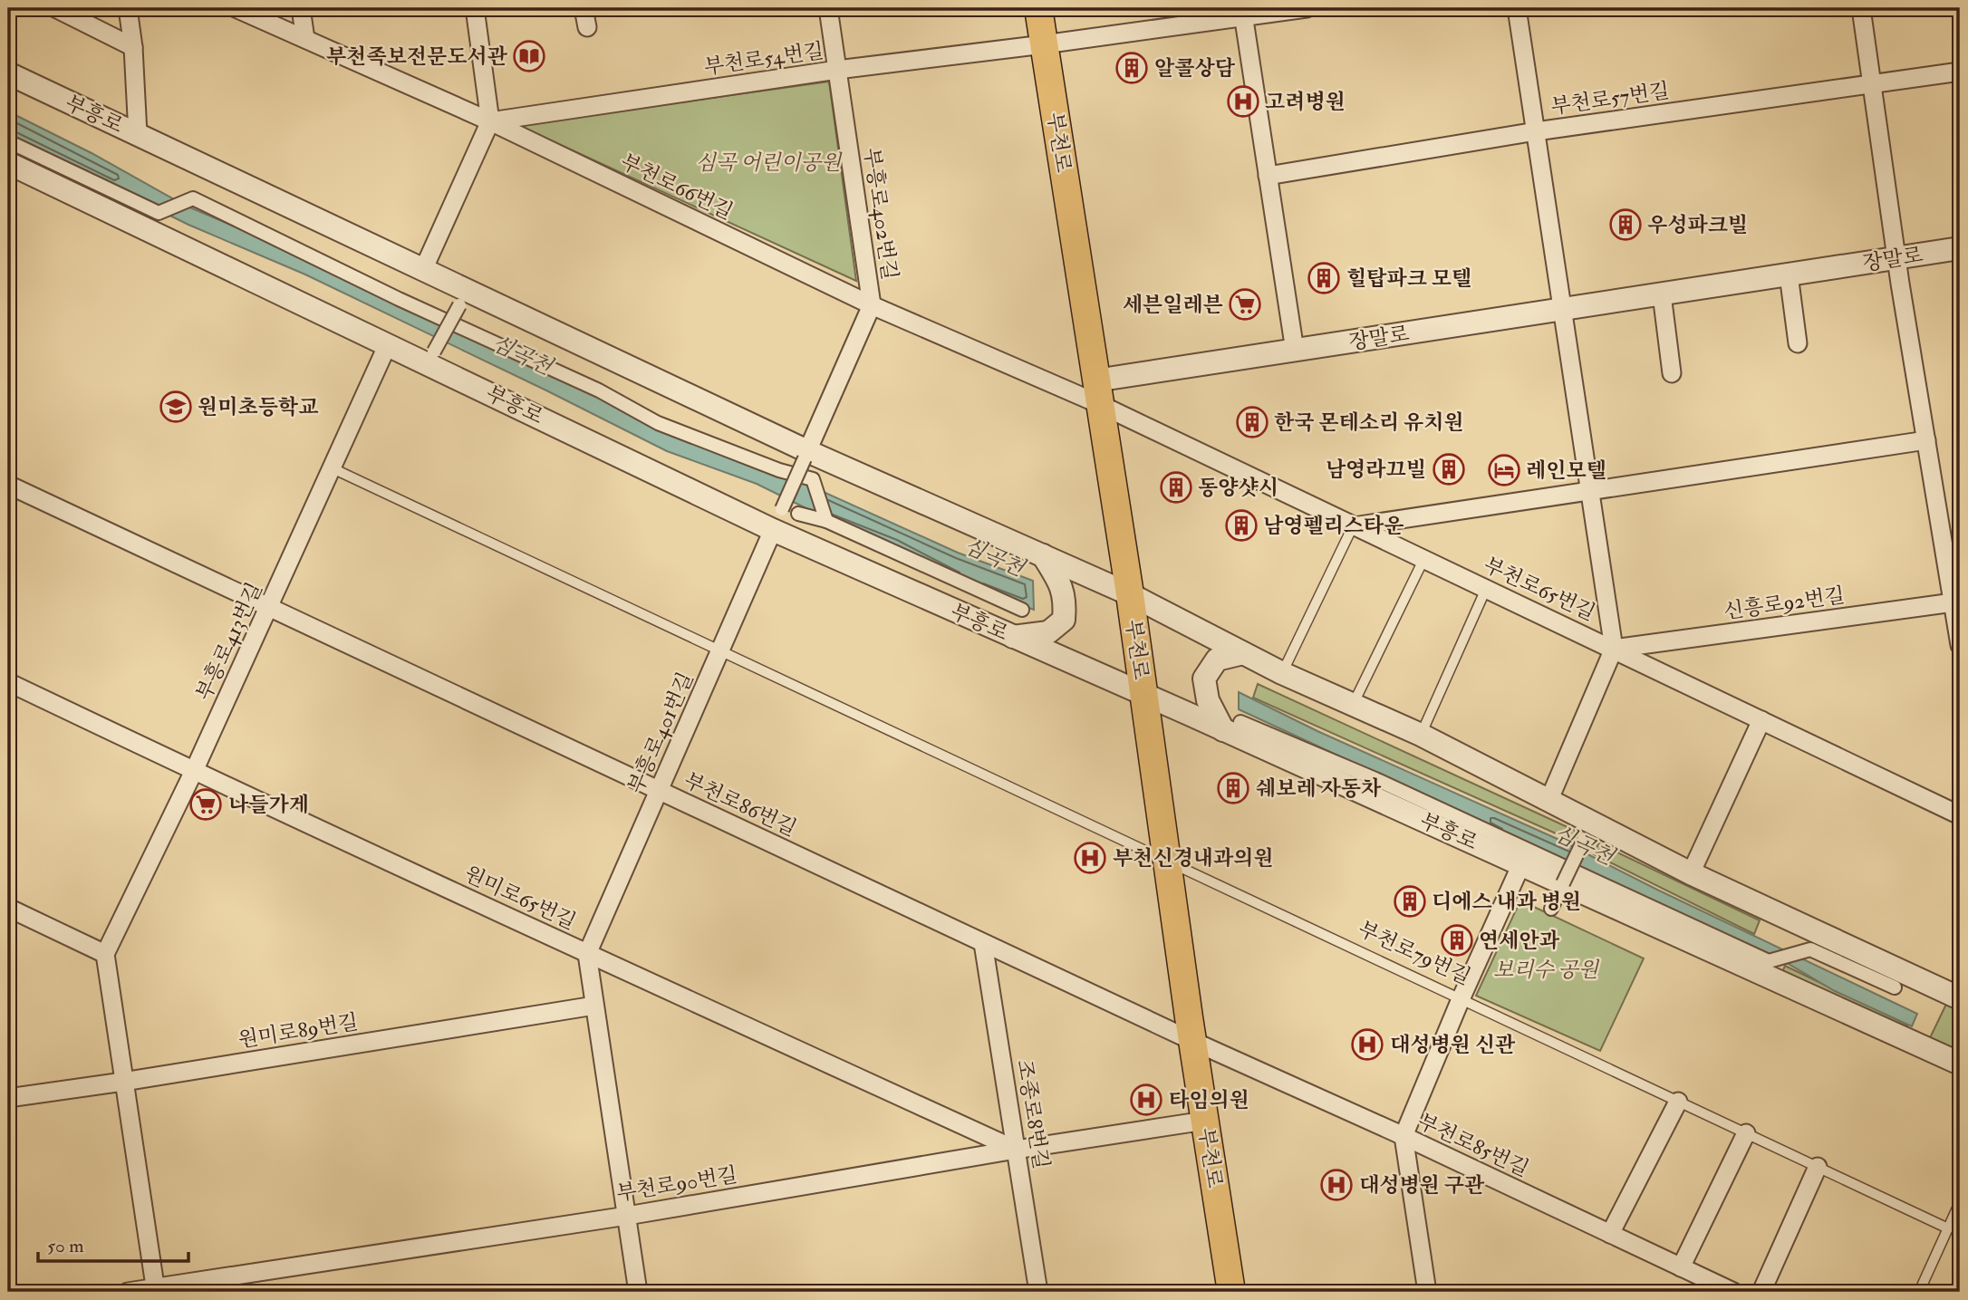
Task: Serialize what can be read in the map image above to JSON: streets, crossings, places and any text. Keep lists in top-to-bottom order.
{
  "streets": {
    "main road": ["부천로"],
    "street": [
      "부천로54번길",
      "부천로57번길",
      "부흥로",
      "부천로66번길",
      "부흥로402번길",
      "장말로",
      "부천로65번길",
      "신흥로92번길",
      "부흥로413번길",
      "부흥로401번길",
      "부천로86번길",
      "원미로65번길",
      "원미로89번길",
      "조종로8번길",
      "부천로85번길",
      "부천로90번길"
    ],
    "lane": ["부천로79번길"]
  },
  "crossings": [
    ["부천로54번길", "부천로"],
    ["부천로54번길", "부천로66번길"],
    ["부천로54번길", "부흥로402번길"],
    ["부흥로", "부천로"],
    ["부흥로", "부흥로402번길"],
    ["부흥로", "부흥로413번길"],
    ["부흥로", "부흥로401번길"],
    ["부천로", "부천로66번길"],
    ["부천로", "장말로"],
    ["부천로", "부천로65번길"],
    ["부천로", "부천로86번길"],
    ["부천로", "부천로79번길"],
    ["부천로", "부천로85번길"],
    ["부천로", "부천로90번길"],
    ["부천로66번길", "부흥로402번길"],
    ["부천로66번길", "장말로"],
    ["부천로66번길", "부천로65번길"],
    ["장말로", "부천로65번길"],
    ["부천로65번길", "신흥로92번길"],
    ["부흥로413번길", "부천로86번길"],
    ["부흥로413번길", "원미로65번길"],
    ["부흥로413번길", "부천로79번길"],
    ["부흥로401번길", "부천로86번길"],
    ["부흥로401번길", "원미로65번길"],
    ["부흥로401번길", "부천로79번길"],
    ["부천로86번길", "조종로8번길"],
    ["부천로86번길", "부천로85번길"],
    ["원미로65번길", "조종로8번길"],
    ["원미로65번길", "부천로90번길"],
    ["조종로8번길", "부천로90번길"]
  ],
  "water": ["심곡천"],
  "parks": ["심곡 어린이공원", "보리수 공원"],
  "places": {
    "library": ["부천족보전문도서관"],
    "building": [
      "알콜상담",
      "우성파크빌",
      "힐탑파크 모텔",
      "한국 몬테소리 유치원",
      "남영라끄빌",
      "동양샷시",
      "남영펠리스타운",
      "쉐보레 자동차",
      "디에스 내과 병원",
      "연세안과"
    ],
    "hospital": [
      "고려병원",
      "부천신경내과의원",
      "대성병원 신관",
      "타임의원",
      "대성병원 구관"
    ],
    "supermarket": ["세븐일레븐", "나들가게"],
    "school or university": ["원미초등학교"],
    "hotel": ["레인모텔"]
  },
  "scale_bar": "50 m"
}
